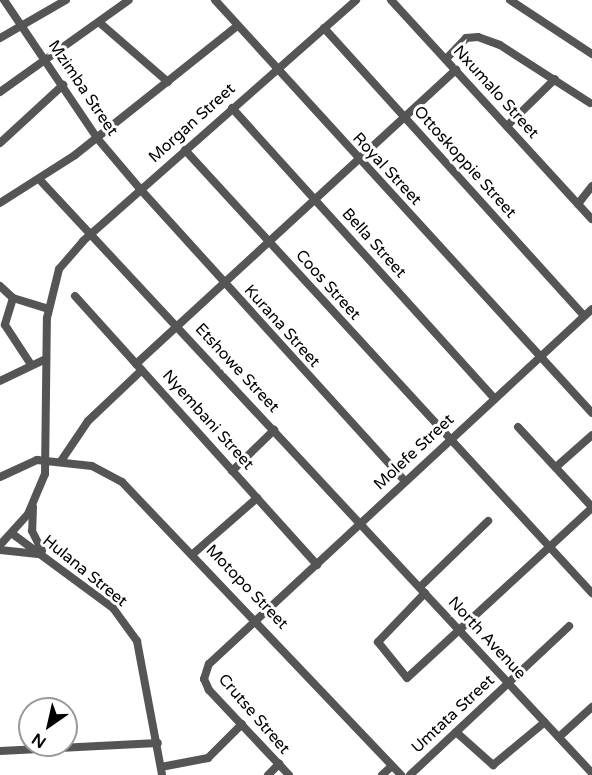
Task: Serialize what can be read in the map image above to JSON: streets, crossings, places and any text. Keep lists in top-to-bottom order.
{
  "streets": {
    "street": [
      "Mzimba Street",
      "Nxumalo Street",
      "Morgan Street",
      "Ottoskoppie Street",
      "Royal Street",
      "Bella Street",
      "Coos Street",
      "Kurana Street",
      "Etshowe Street",
      "Nyembani Street",
      "Molefe Street",
      "Hulana Street",
      "Motopo Street",
      "North Avenue",
      "Crutse Street",
      "Umtata Street"
    ]
  },
  "crossings": [
    ["Mzimba Street", "Morgan Street"],
    ["Mzimba Street", "Kurana Street"],
    ["Morgan Street", "Ottoskoppie Street"],
    ["Morgan Street", "Royal Street"],
    ["Morgan Street", "Bella Street"],
    ["Morgan Street", "Coos Street"],
    ["Morgan Street", "Kurana Street"],
    ["Morgan Street", "Etshowe Street"],
    ["Ottoskoppie Street", "Molefe Street"],
    ["Royal Street", "Molefe Street"],
    ["Bella Street", "Molefe Street"],
    ["Coos Street", "Molefe Street"],
    ["Kurana Street", "Molefe Street"],
    ["Etshowe Street", "Molefe Street"],
    ["Etshowe Street", "North Avenue"],
    ["Nyembani Street", "Molefe Street"],
    ["Molefe Street", "Motopo Street"],
    ["Molefe Street", "North Avenue"],
    ["Molefe Street", "Crutse Street"],
    ["Motopo Street", "Crutse Street"],
    ["North Avenue", "Umtata Street"]
  ],
  "north": "bottom left"
}
